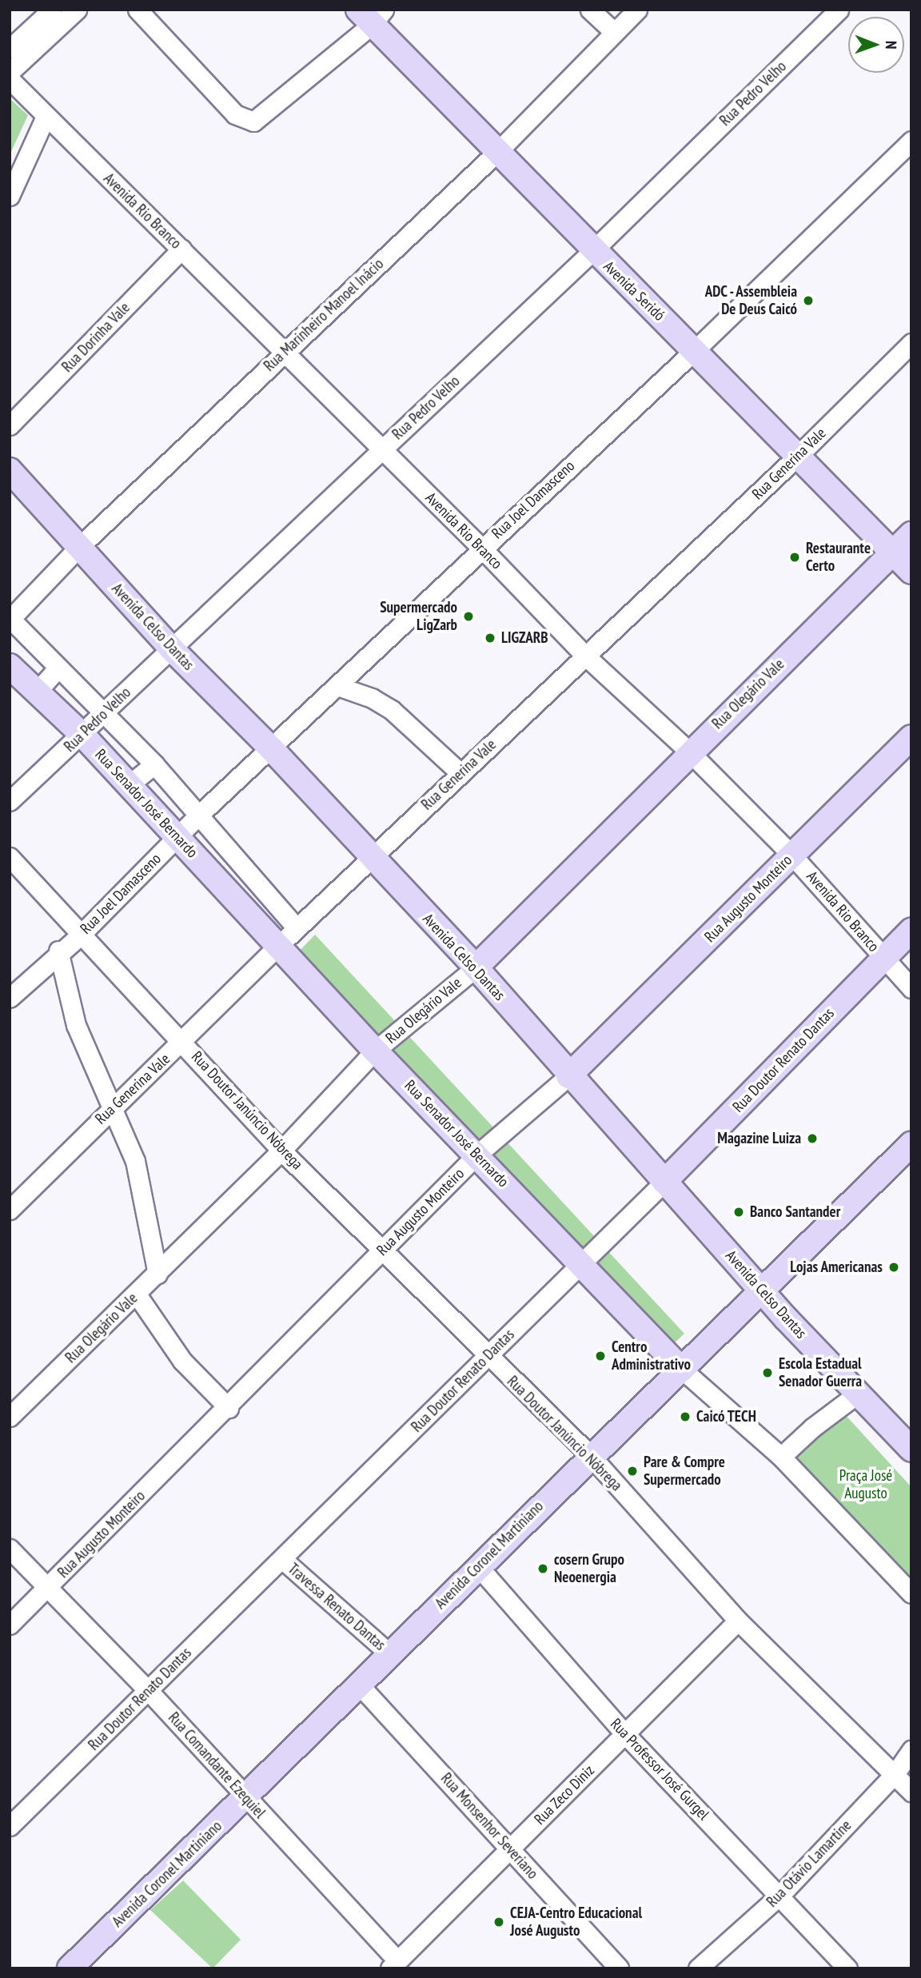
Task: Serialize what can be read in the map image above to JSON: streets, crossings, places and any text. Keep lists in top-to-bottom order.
{
  "streets": {
    "main road": [
      "Avenida Seridó",
      "Avenida Celso Dantas",
      "Rua Olegário Vale",
      "Rua Senador José Bernardo",
      "Rua Augusto Monteiro",
      "Rua Doutor Renato Dantas",
      "Avenida Coronel Martiniano"
    ],
    "street": [
      "Rua Pedro Velho",
      "Avenida Rio Branco",
      "Rua Marinheiro Manoel Inácio",
      "Rua Dorinha Vale",
      "Rua Generina Vale",
      "Rua Joel Damasceno",
      "Rua Doutor Janúncio Nóbrega",
      "Travessa Renato Dantas",
      "Rua Comandante Ezequiel",
      "Rua Professor José Gurgel",
      "Rua Zeco Diniz",
      "Rua Monsenhor Severiano",
      "Rua Otávio Lamartine"
    ]
  },
  "crossings": [
    ["Rua Pedro Velho", "Avenida Rio Branco"],
    ["Rua Pedro Velho", "Avenida Seridó"],
    ["Rua Pedro Velho", "Avenida Celso Dantas"],
    ["Rua Pedro Velho", "Rua Senador José Bernardo"],
    ["Avenida Rio Branco", "Rua Marinheiro Manoel Inácio"],
    ["Avenida Rio Branco", "Rua Dorinha Vale"],
    ["Avenida Rio Branco", "Rua Generina Vale"],
    ["Avenida Rio Branco", "Rua Joel Damasceno"],
    ["Avenida Rio Branco", "Rua Olegário Vale"],
    ["Avenida Rio Branco", "Rua Augusto Monteiro"],
    ["Avenida Rio Branco", "Rua Doutor Renato Dantas"],
    ["Avenida Seridó", "Rua Marinheiro Manoel Inácio"],
    ["Avenida Seridó", "Rua Generina Vale"],
    ["Avenida Seridó", "Rua Joel Damasceno"],
    ["Avenida Seridó", "Rua Olegário Vale"],
    ["Rua Marinheiro Manoel Inácio", "Avenida Celso Dantas"],
    ["Rua Marinheiro Manoel Inácio", "Rua Senador José Bernardo"],
    ["Rua Generina Vale", "Avenida Celso Dantas"],
    ["Rua Generina Vale", "Rua Senador José Bernardo"],
    ["Rua Generina Vale", "Rua Doutor Janúncio Nóbrega"],
    ["Rua Joel Damasceno", "Avenida Celso Dantas"],
    ["Rua Joel Damasceno", "Rua Senador José Bernardo"],
    ["Rua Joel Damasceno", "Rua Doutor Janúncio Nóbrega"],
    ["Avenida Celso Dantas", "Rua Olegário Vale"],
    ["Avenida Celso Dantas", "Rua Augusto Monteiro"],
    ["Avenida Celso Dantas", "Rua Doutor Renato Dantas"],
    ["Avenida Celso Dantas", "Avenida Coronel Martiniano"],
    ["Rua Olegário Vale", "Rua Senador José Bernardo"],
    ["Rua Olegário Vale", "Rua Doutor Janúncio Nóbrega"],
    ["Rua Senador José Bernardo", "Rua Augusto Monteiro"],
    ["Rua Senador José Bernardo", "Rua Doutor Renato Dantas"],
    ["Rua Senador José Bernardo", "Avenida Coronel Martiniano"],
    ["Rua Augusto Monteiro", "Rua Doutor Janúncio Nóbrega"],
    ["Rua Augusto Monteiro", "Rua Comandante Ezequiel"],
    ["Rua Doutor Renato Dantas", "Rua Doutor Janúncio Nóbrega"],
    ["Rua Doutor Renato Dantas", "Travessa Renato Dantas"],
    ["Rua Doutor Renato Dantas", "Rua Comandante Ezequiel"],
    ["Rua Doutor Janúncio Nóbrega", "Avenida Coronel Martiniano"],
    ["Rua Doutor Janúncio Nóbrega", "Rua Zeco Diniz"],
    ["Rua Doutor Janúncio Nóbrega", "Rua Otávio Lamartine"],
    ["Avenida Coronel Martiniano", "Travessa Renato Dantas"],
    ["Avenida Coronel Martiniano", "Rua Comandante Ezequiel"],
    ["Avenida Coronel Martiniano", "Rua Professor José Gurgel"],
    ["Avenida Coronel Martiniano", "Rua Monsenhor Severiano"],
    ["Rua Comandante Ezequiel", "Rua Zeco Diniz"],
    ["Rua Professor José Gurgel", "Rua Zeco Diniz"],
    ["Rua Professor José Gurgel", "Rua Otávio Lamartine"],
    ["Rua Zeco Diniz", "Rua Monsenhor Severiano"]
  ],
  "parks": ["Praça José Augusto"],
  "places": [
    "ADC - Assembleia De Deus Caicó",
    "Restaurante Certo",
    "Supermercado LigZarb",
    "LIGZARB",
    "Magazine Luiza",
    "Banco Santander",
    "Lojas Americanas",
    "Centro Administrativo",
    "Escola Estadual Senador Guerra",
    "Caicó TECH",
    "Pare & Compre Supermercado",
    "cosern Grupo Neoenergia",
    "CEJA-Centro Educacional José Augusto"
  ],
  "north": "right"
}
